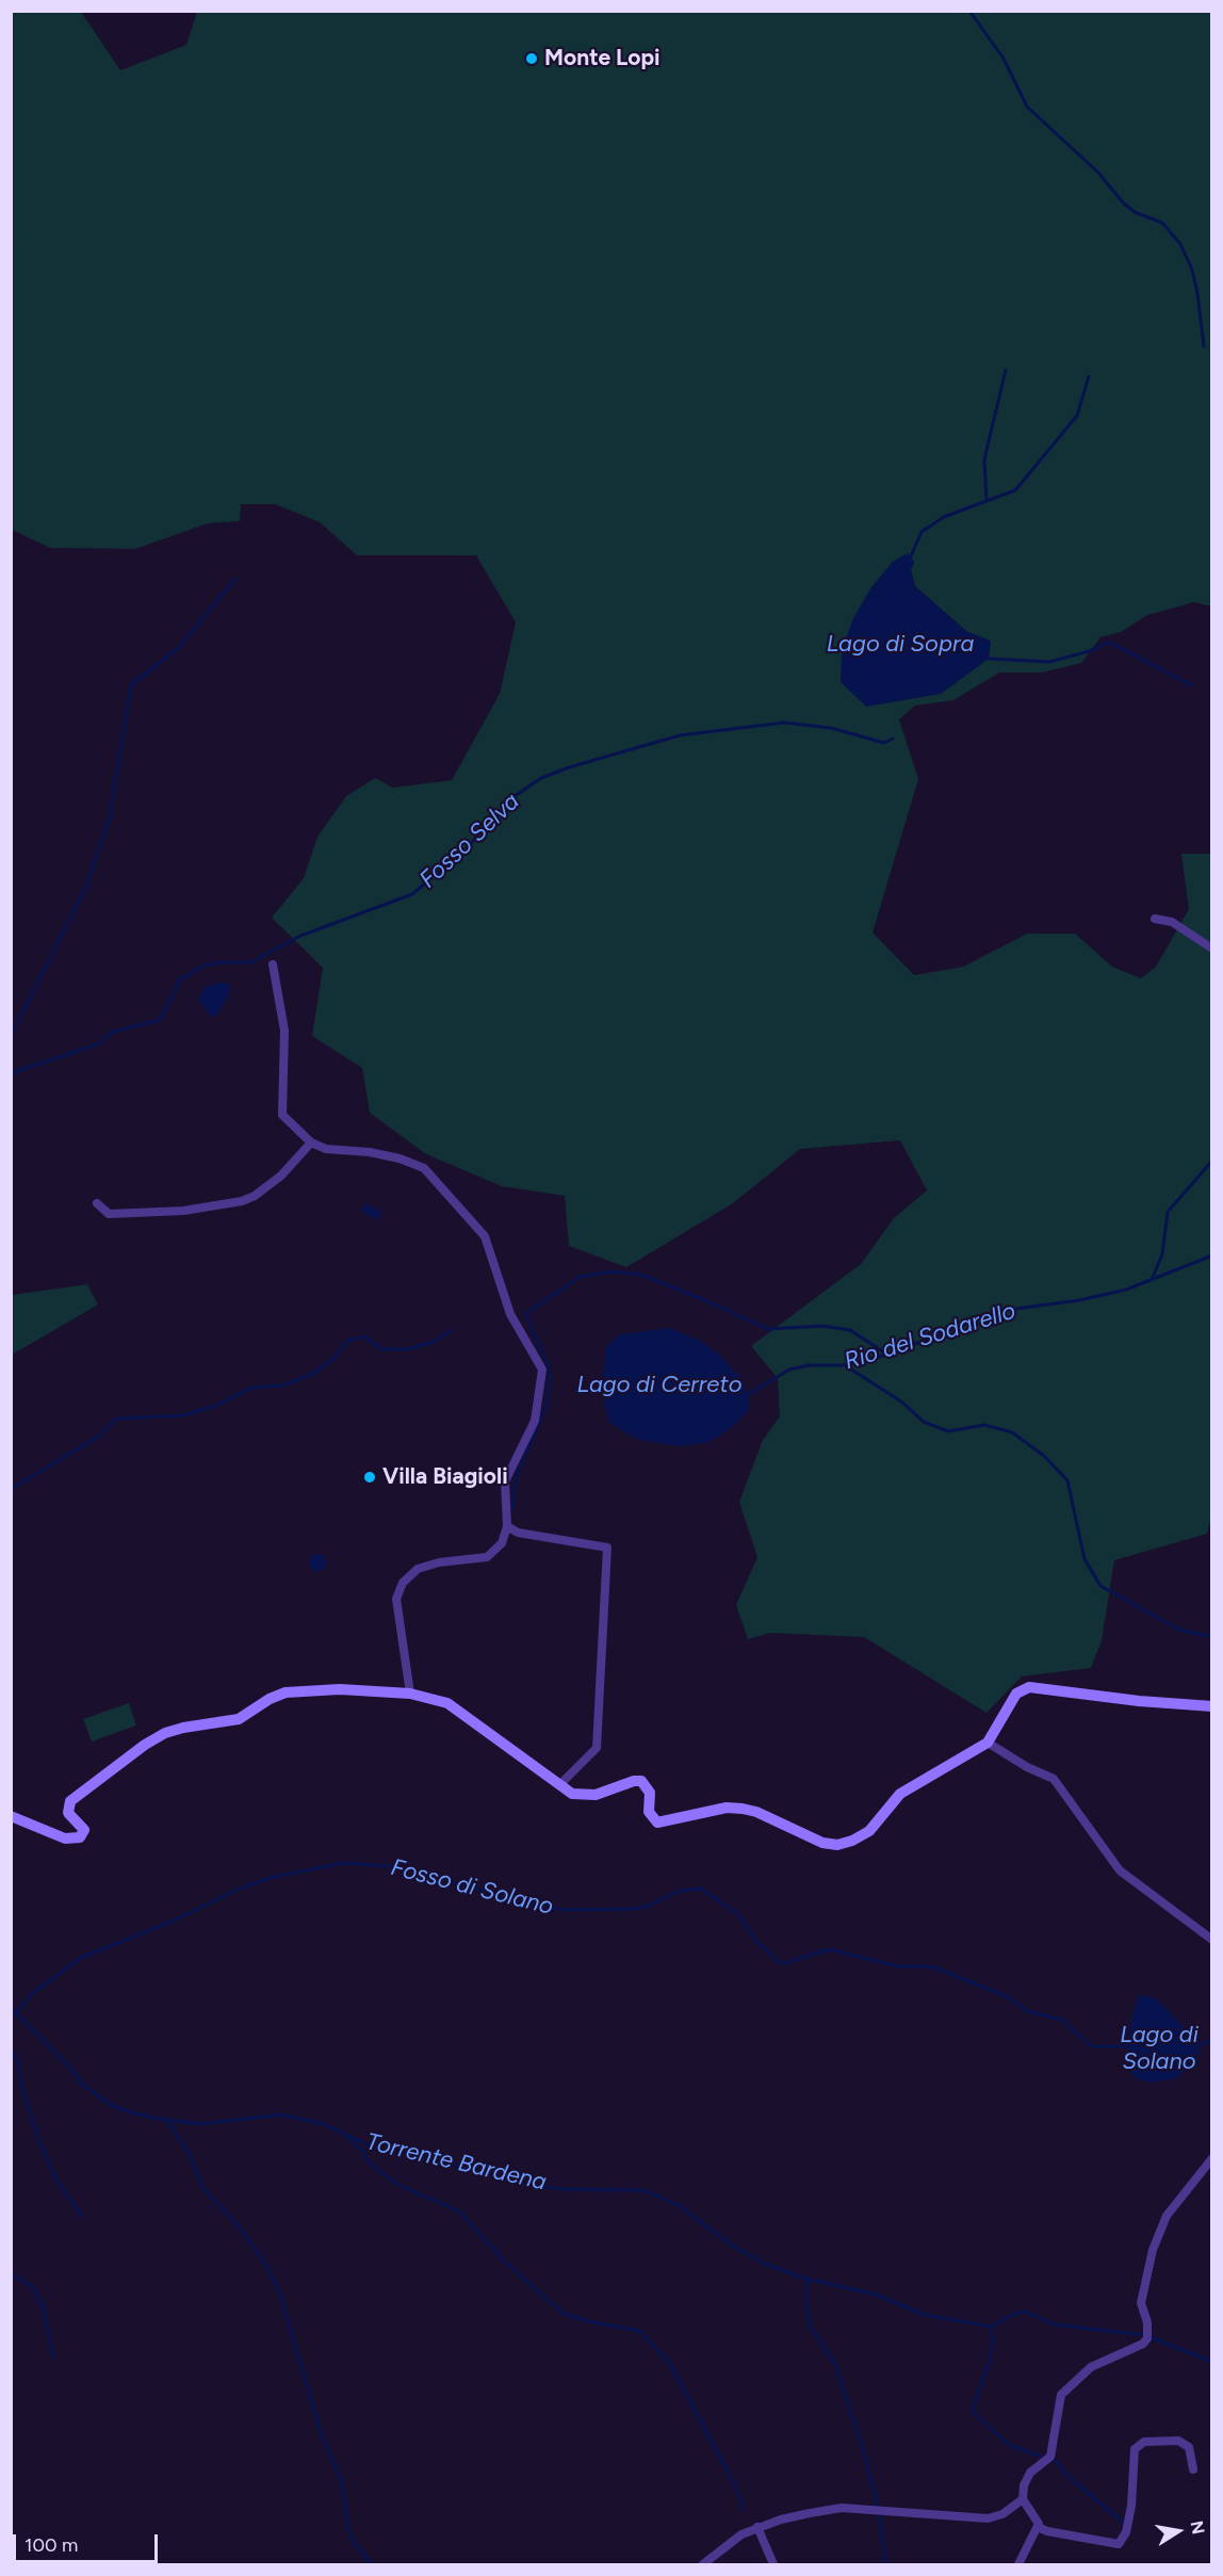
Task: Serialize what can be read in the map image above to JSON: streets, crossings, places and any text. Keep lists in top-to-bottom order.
{
  "water": [
    "Lago di Sopra",
    "Fosso Selva",
    "Rio del Sodarello",
    "Lago di Cerreto",
    "Fosso di Solano",
    "Lago di Solano",
    "Torrente Bardena"
  ],
  "places": ["Monte Lopi", "Villa Biagioli"],
  "scale_bar": "100 m",
  "north": "right"
}
